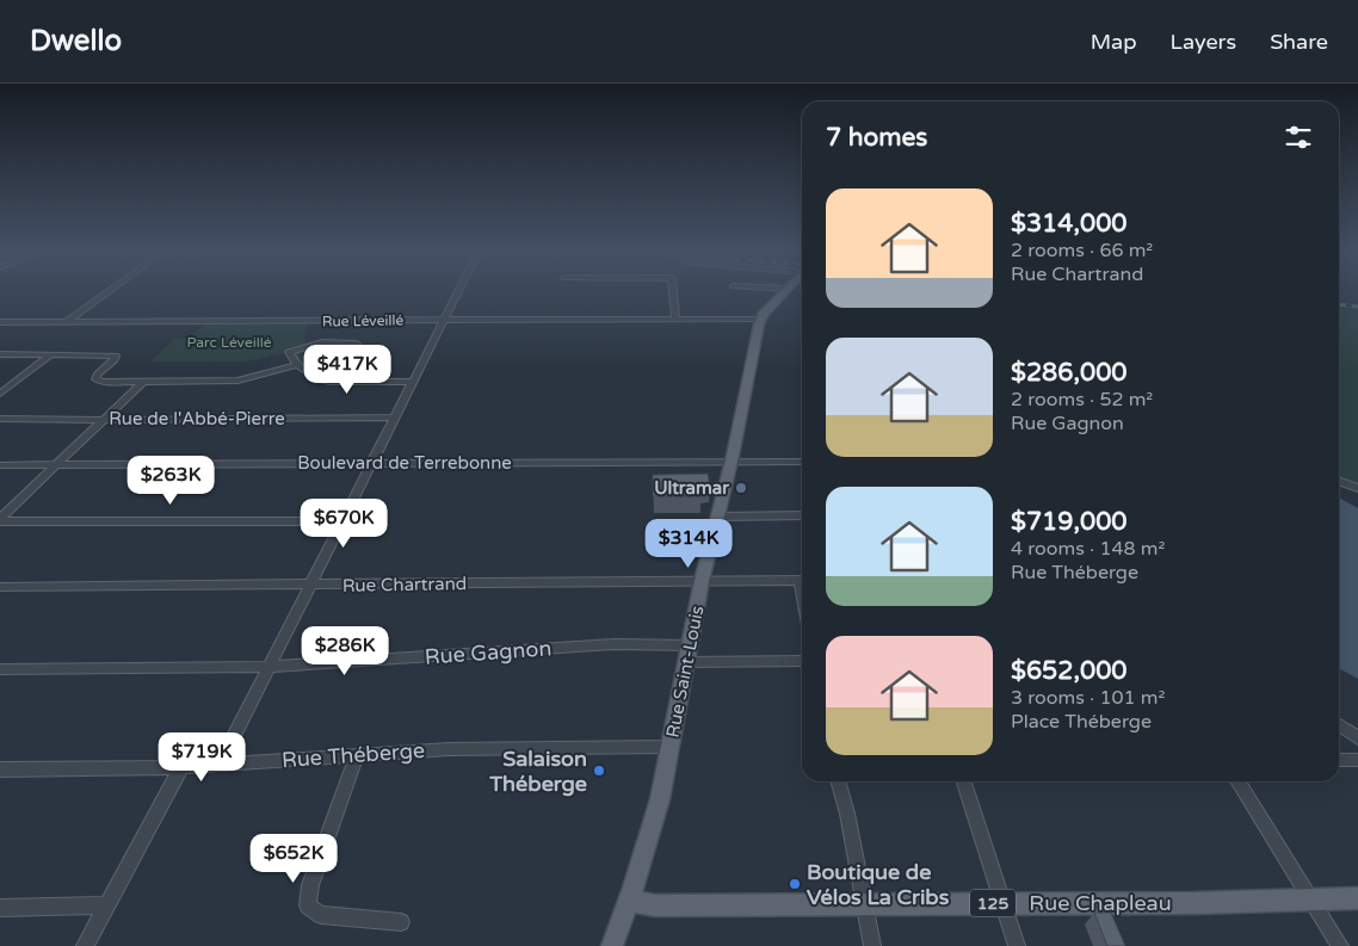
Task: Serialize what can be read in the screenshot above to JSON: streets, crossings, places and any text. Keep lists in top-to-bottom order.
{
  "streets": {
    "main road": ["Rue Saint-Louis", "125", "Rue Chapleau"],
    "street": [
      "Rue Léveillé",
      "Rue de l'Abbé-Pierre",
      "Boulevard de Terrebonne",
      "Rue Chartrand",
      "Rue Gagnon",
      "Rue Théberge"
    ]
  },
  "crossings": [
    ["Rue Léveillé", "Rue Saint-Louis"],
    ["Boulevard de Terrebonne", "Rue Saint-Louis"],
    ["Rue Chartrand", "Rue Saint-Louis"],
    ["Rue Gagnon", "Rue Saint-Louis"],
    ["Rue Saint-Louis", "Rue Théberge"],
    ["Rue Saint-Louis", "Rue Chapleau"]
  ],
  "parks": ["Parc Léveillé"],
  "places": ["Ultramar", "Salaison Théberge", "Boutique de Vélos La Cribs"],
  "page": {
    "header": "Dwello",
    "nav": ["Map", "Layers", "Share"],
    "heading": "7 homes",
    "list": [
      {
        "name": "$314,000",
        "note": "2 rooms · 66 m² · Rue Chartrand"
      },
      {
        "name": "$286,000",
        "note": "2 rooms · 52 m² · Rue Gagnon"
      },
      {
        "name": "$719,000",
        "note": "4 rooms · 148 m² · Rue Théberge"
      },
      {
        "name": "$652,000",
        "note": "3 rooms · 101 m² · Place Théberge"
      }
    ],
    "price": [
      "$417K",
      "$263K",
      "$670K",
      "$314K",
      "$286K",
      "$719K",
      "$652K"
    ]
  }
}
